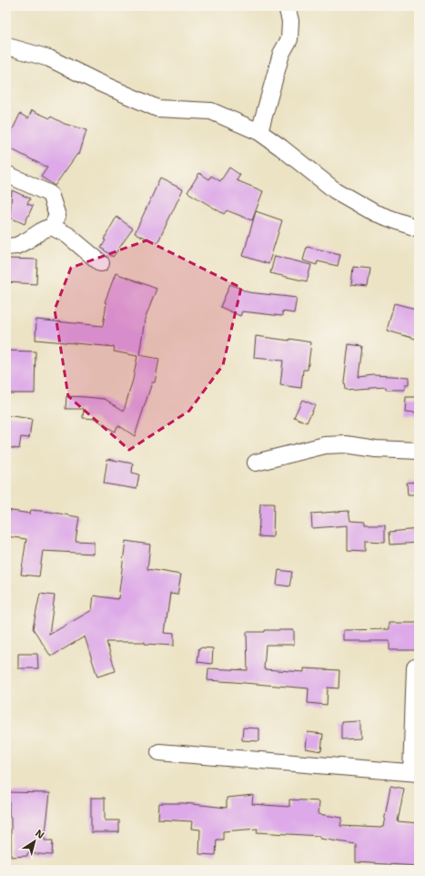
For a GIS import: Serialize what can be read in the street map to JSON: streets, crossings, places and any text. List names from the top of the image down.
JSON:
{
  "north": "top right"
}
